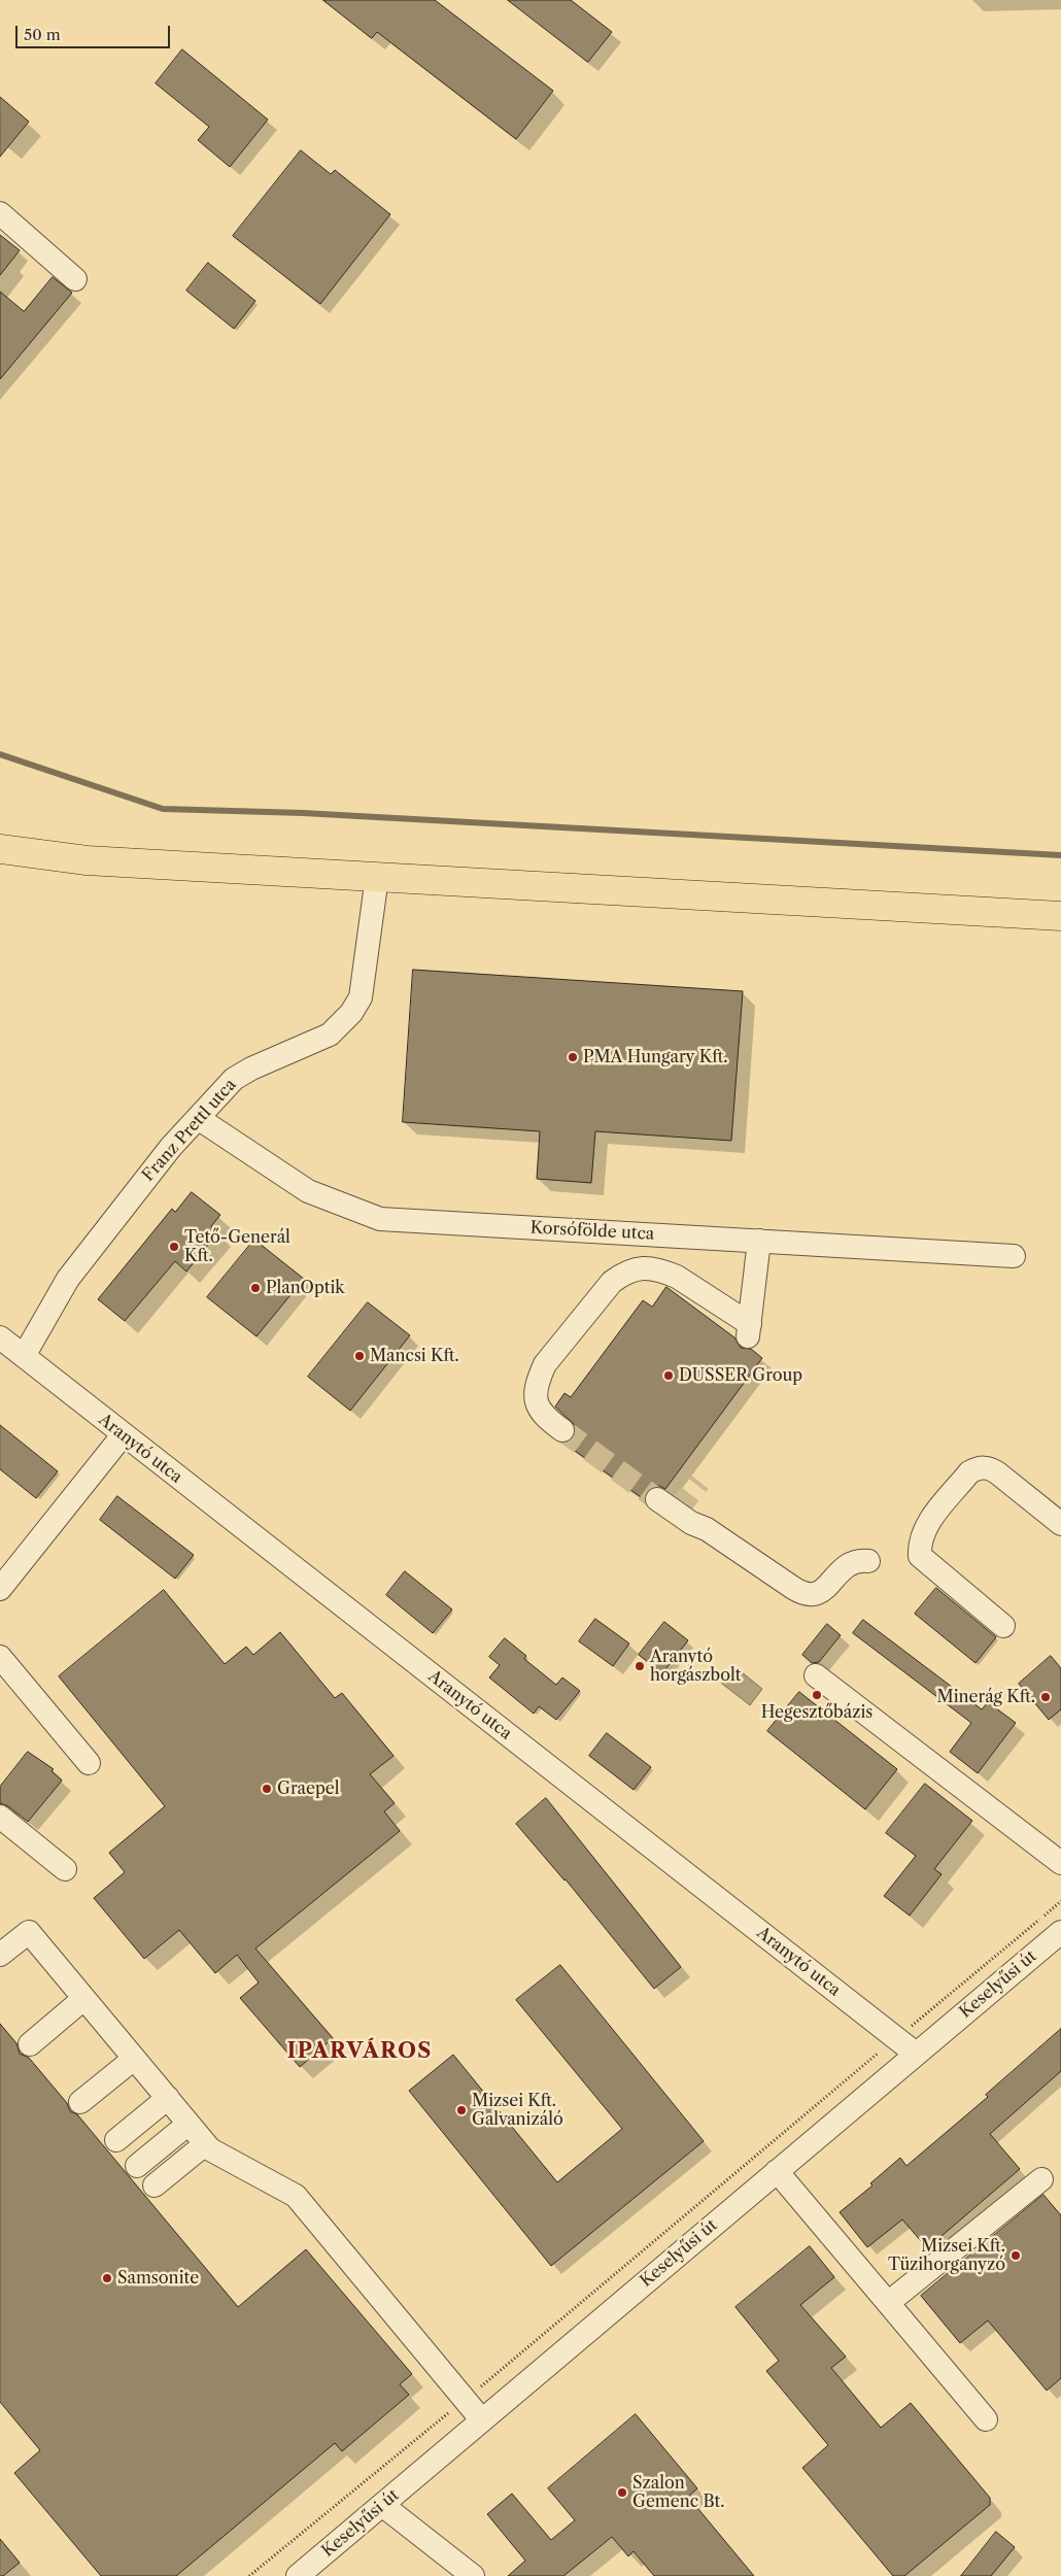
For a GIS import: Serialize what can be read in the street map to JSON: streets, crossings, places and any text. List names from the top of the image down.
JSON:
{
  "streets": {
    "street": [
      "Franz Prettl utca",
      "Korsófölde utca",
      "Aranytó utca",
      "Keselyűsi út"
    ]
  },
  "crossings": [
    ["Franz Prettl utca", "Korsófölde utca"],
    ["Franz Prettl utca", "Aranytó utca"],
    ["Aranytó utca", "Keselyűsi út"]
  ],
  "districts": ["IPARVÁROS"],
  "places": [
    "PMA Hungary Kft.",
    "Tető-Generál Kft.",
    "PlanOptik",
    "Mancsi Kft.",
    "DUSSER Group",
    "Aranytó horgászbolt",
    "Hegesztőbázis",
    "Minerág Kft.",
    "Graepel",
    "Mizsei Kft. Galvanizáló",
    "Mizsei Kft. Tüzihorganyzó",
    "Samsonite",
    "Szalon Gemenc Bt."
  ],
  "scale_bar": "50 m"
}
